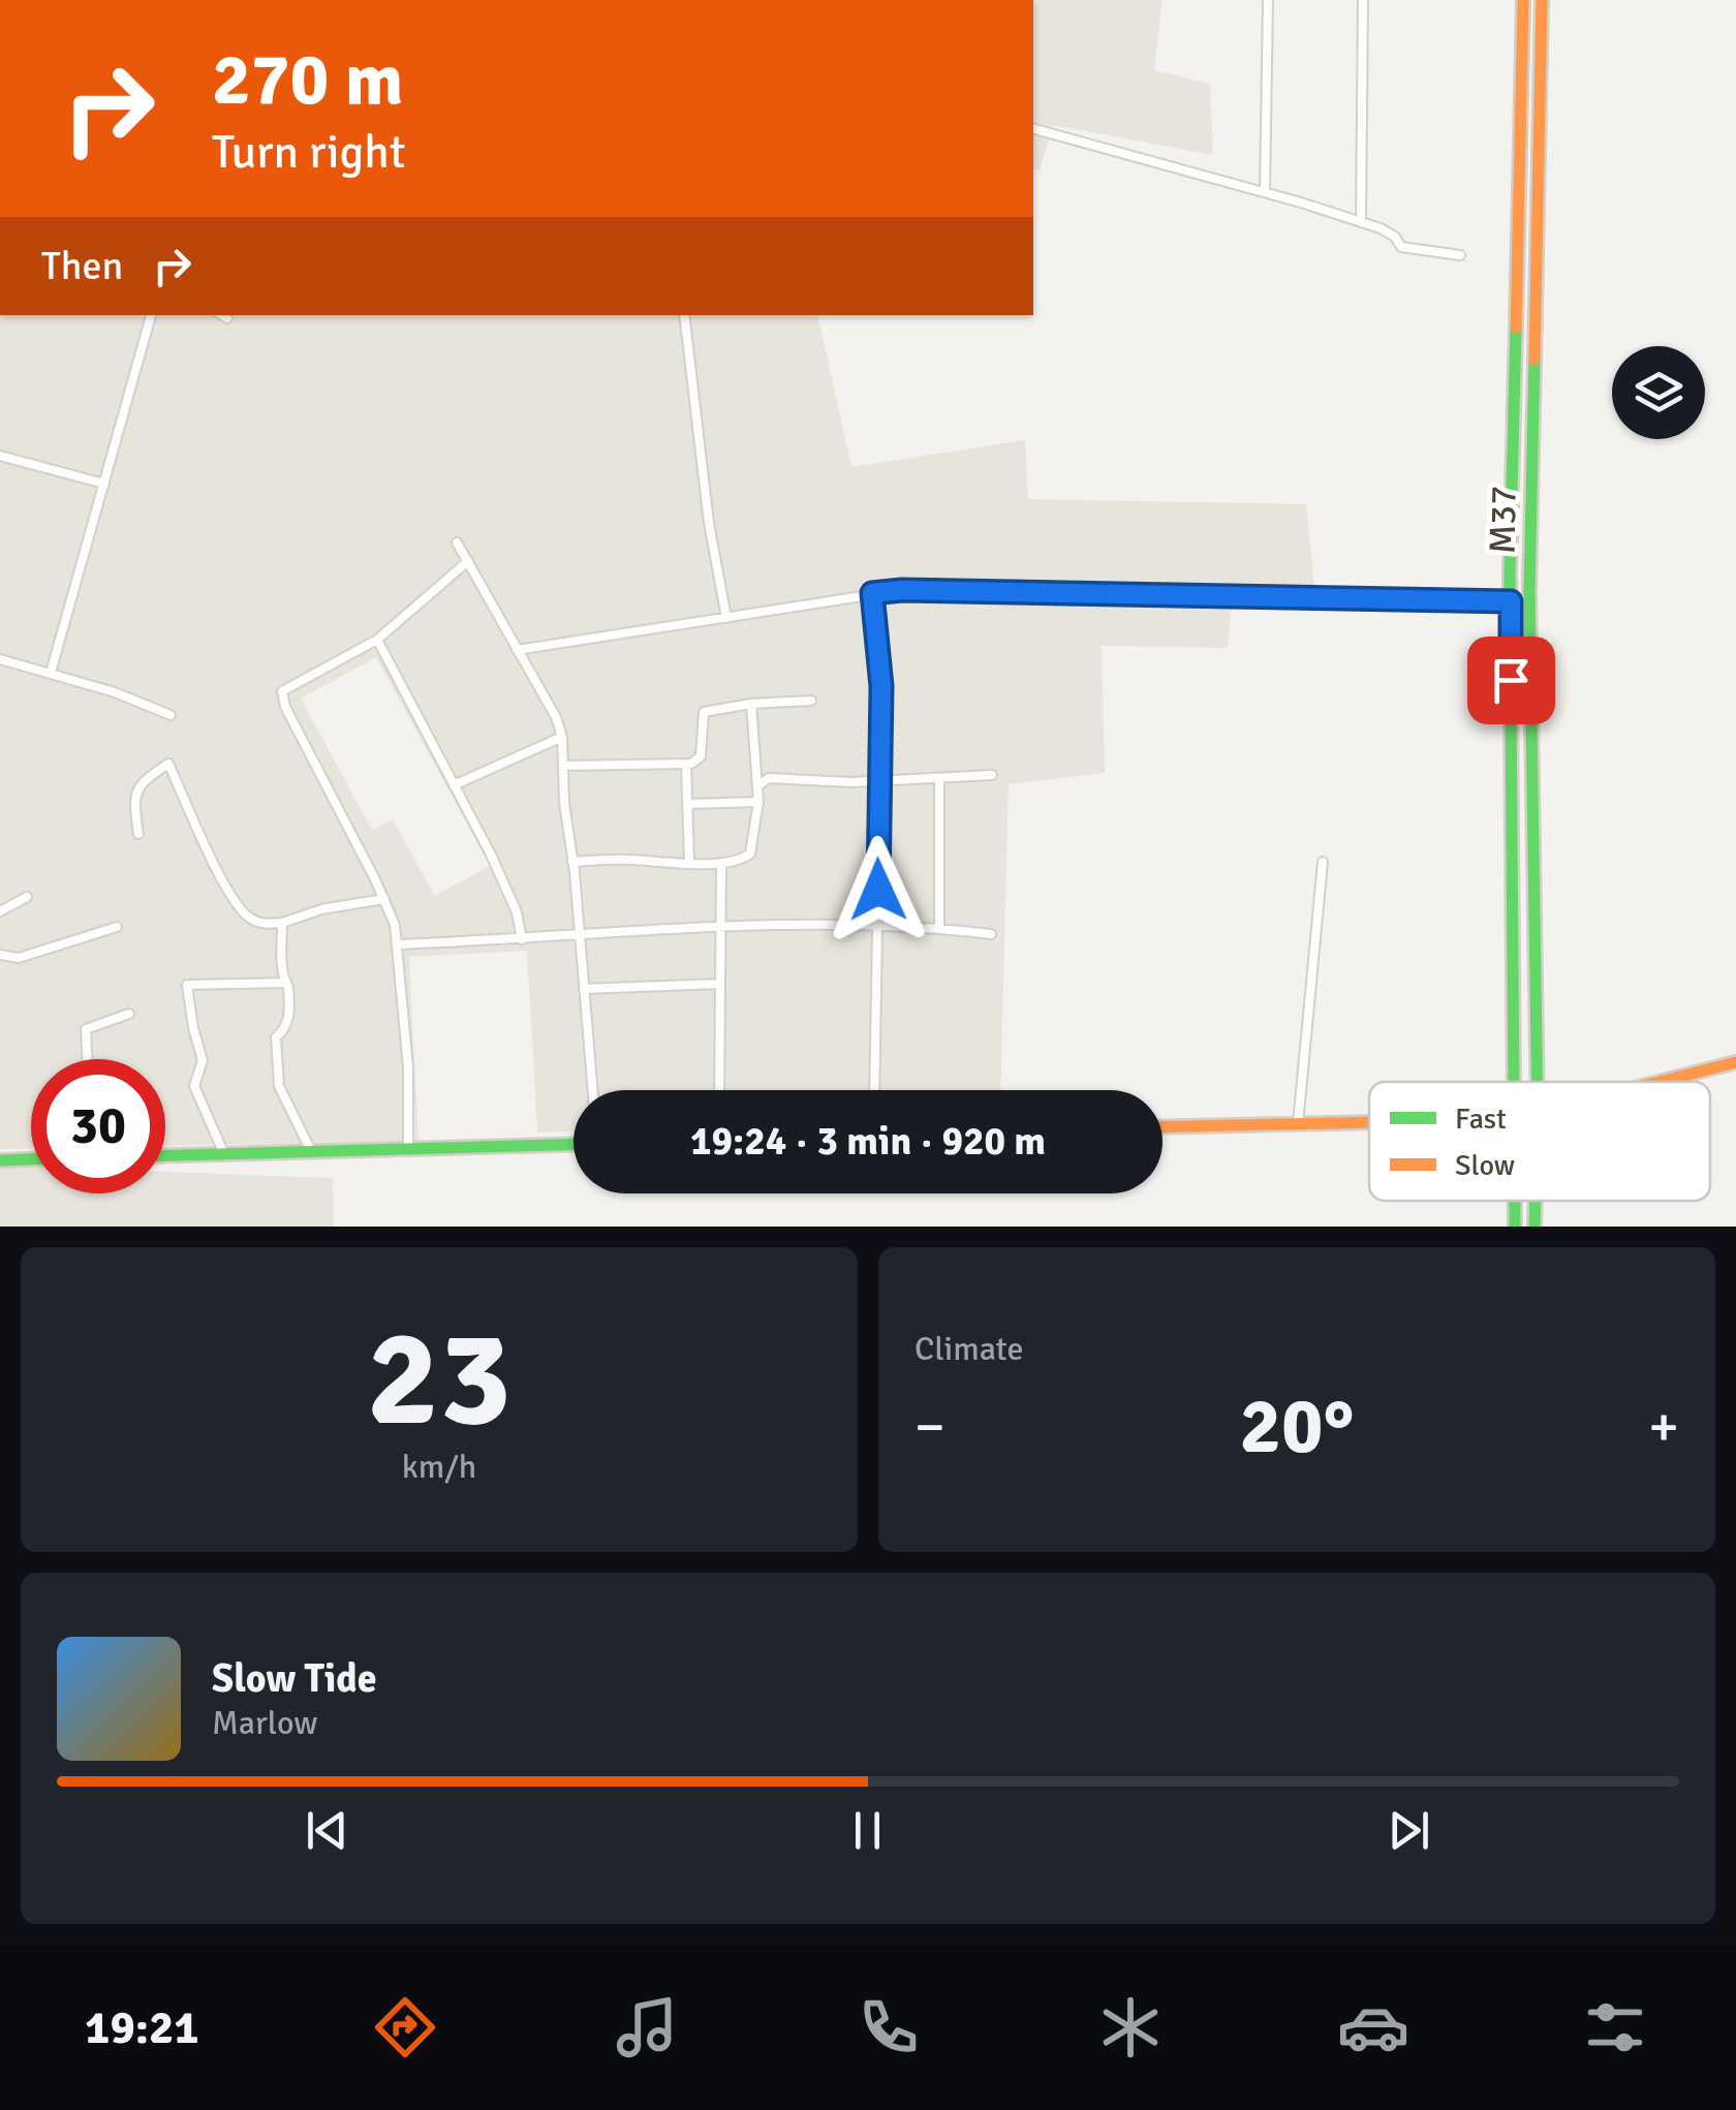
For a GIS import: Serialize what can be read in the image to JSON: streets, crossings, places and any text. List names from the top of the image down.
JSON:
{
  "streets": {
    "main road": ["M37"]
  },
  "legend": ["Fast", "Slow"],
  "page": {
    "turn": ["270 m", "Turn right"],
    "then": "Then",
    "limit": "30",
    "trip": "19:24 · 3 min · 920 m",
    "tile": [
      ["23", "km/h"],
      "Climate"
    ],
    "heat": ["−", "20°", "+"],
    "song": ["Slow Tide", "Marlow"],
    "tabs": "19:21"
  }
}
